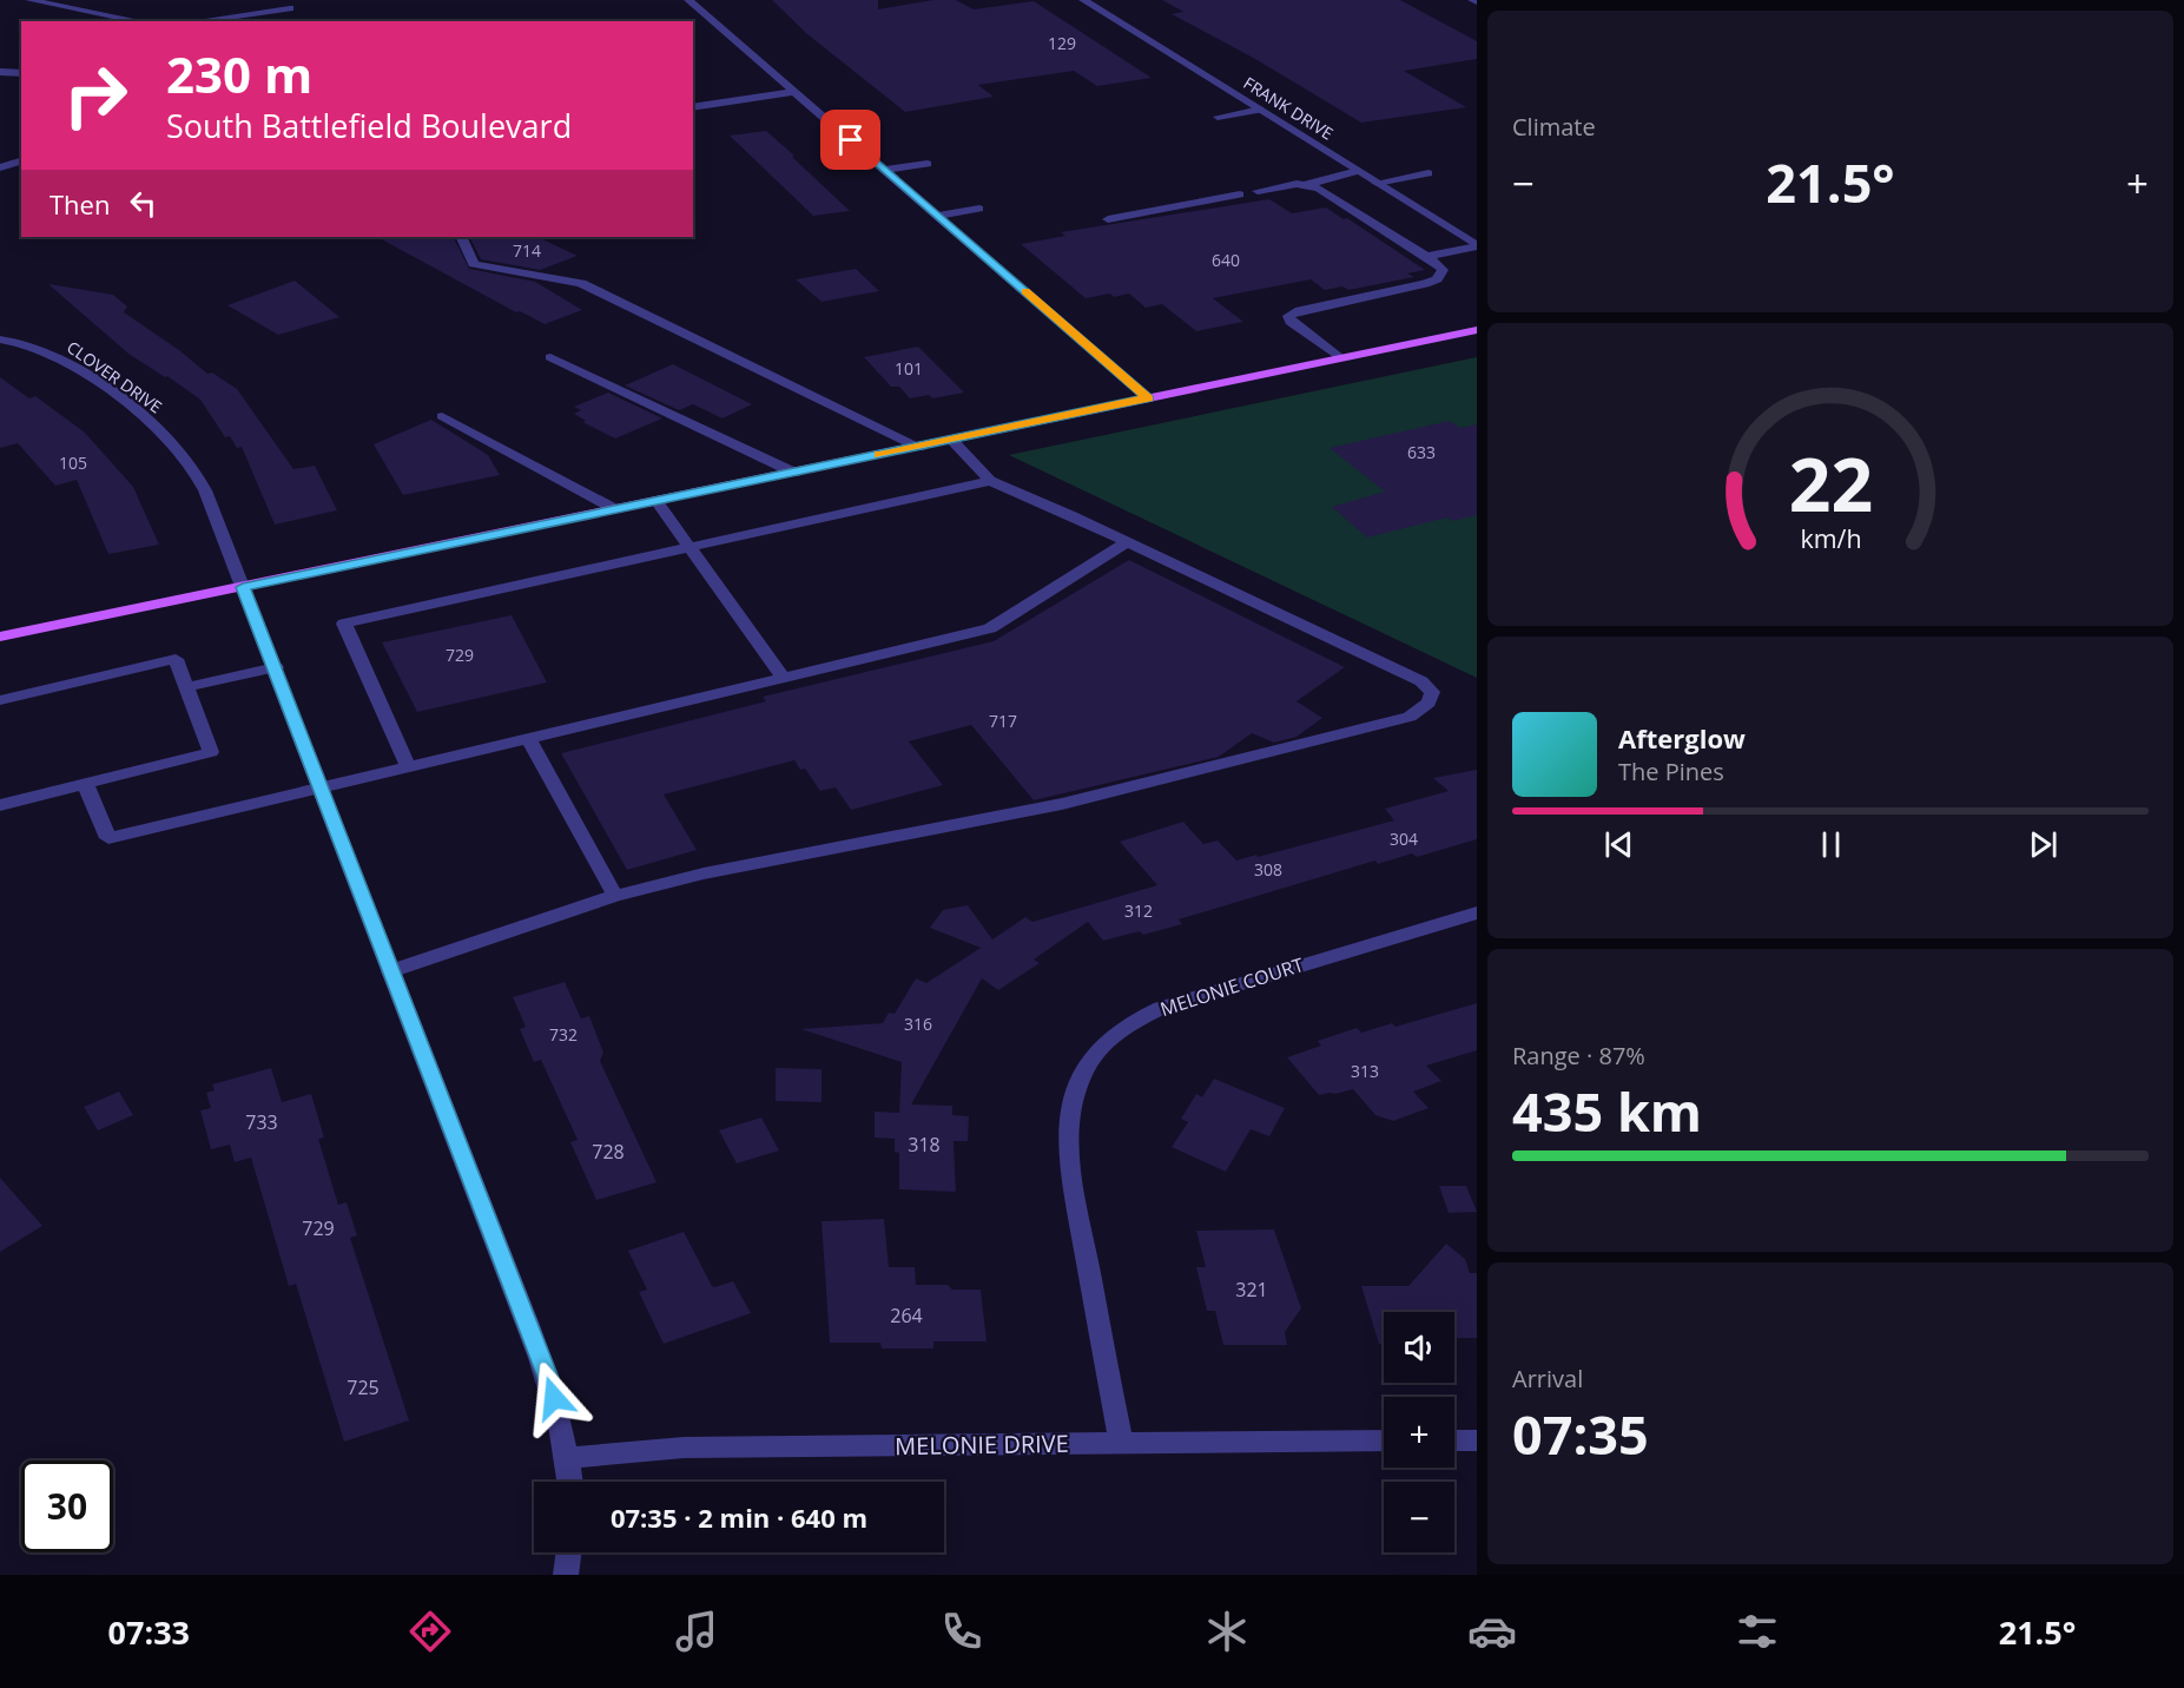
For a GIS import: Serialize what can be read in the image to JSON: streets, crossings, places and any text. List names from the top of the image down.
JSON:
{
  "streets": {
    "street": [
      "FRANK DRIVE",
      "CLOVER DRIVE",
      "MELONIE COURT",
      "MELONIE DRIVE"
    ]
  },
  "crossings": [
    ["CLOVER DRIVE", "MELONIE DRIVE"],
    ["MELONIE COURT", "MELONIE DRIVE"]
  ],
  "house_numbers": [
    "129",
    "714",
    "640",
    "101",
    "633",
    "105",
    "729",
    "717",
    "304",
    "308",
    "312",
    "316",
    "732",
    "313",
    "733",
    "318",
    "728",
    "729",
    "321",
    "264",
    "725"
  ],
  "page": {
    "tile": [
      "Climate",
      ["Range · 87%", "435 km"],
      ["Arrival", "07:35"]
    ],
    "turn": ["230 m", "South Battlefield Boulevard"],
    "heat": ["−", "21.5°", "+"],
    "then": "Then",
    "song": ["Afterglow", "The Pines"],
    "map_buttons": ["+", "−"],
    "limit": "30",
    "trip": "07:35 · 2 min · 640 m",
    "tabs": ["07:33", "21.5°"],
    "gauge": ["22", "km/h"]
  }
}
